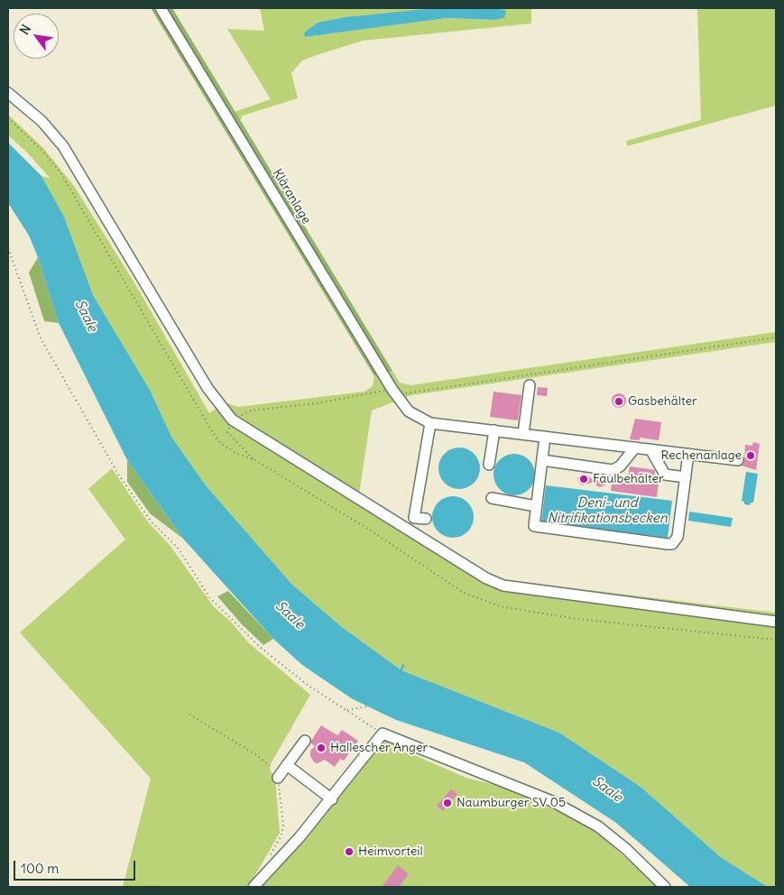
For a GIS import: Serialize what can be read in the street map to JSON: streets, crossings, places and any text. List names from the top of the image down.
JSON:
{
  "streets": {
    "lane": ["Kläranlage"]
  },
  "water": ["Saale", "Deni- und Nitrifikationsbecken"],
  "places": [
    "Gasbehälter",
    "Rechenanlage",
    "Faulbehälter",
    "Hallescher Anger",
    "Naumburger SV 05",
    "Heimvorteil"
  ],
  "scale_bar": "100 m",
  "north": "top left"
}
